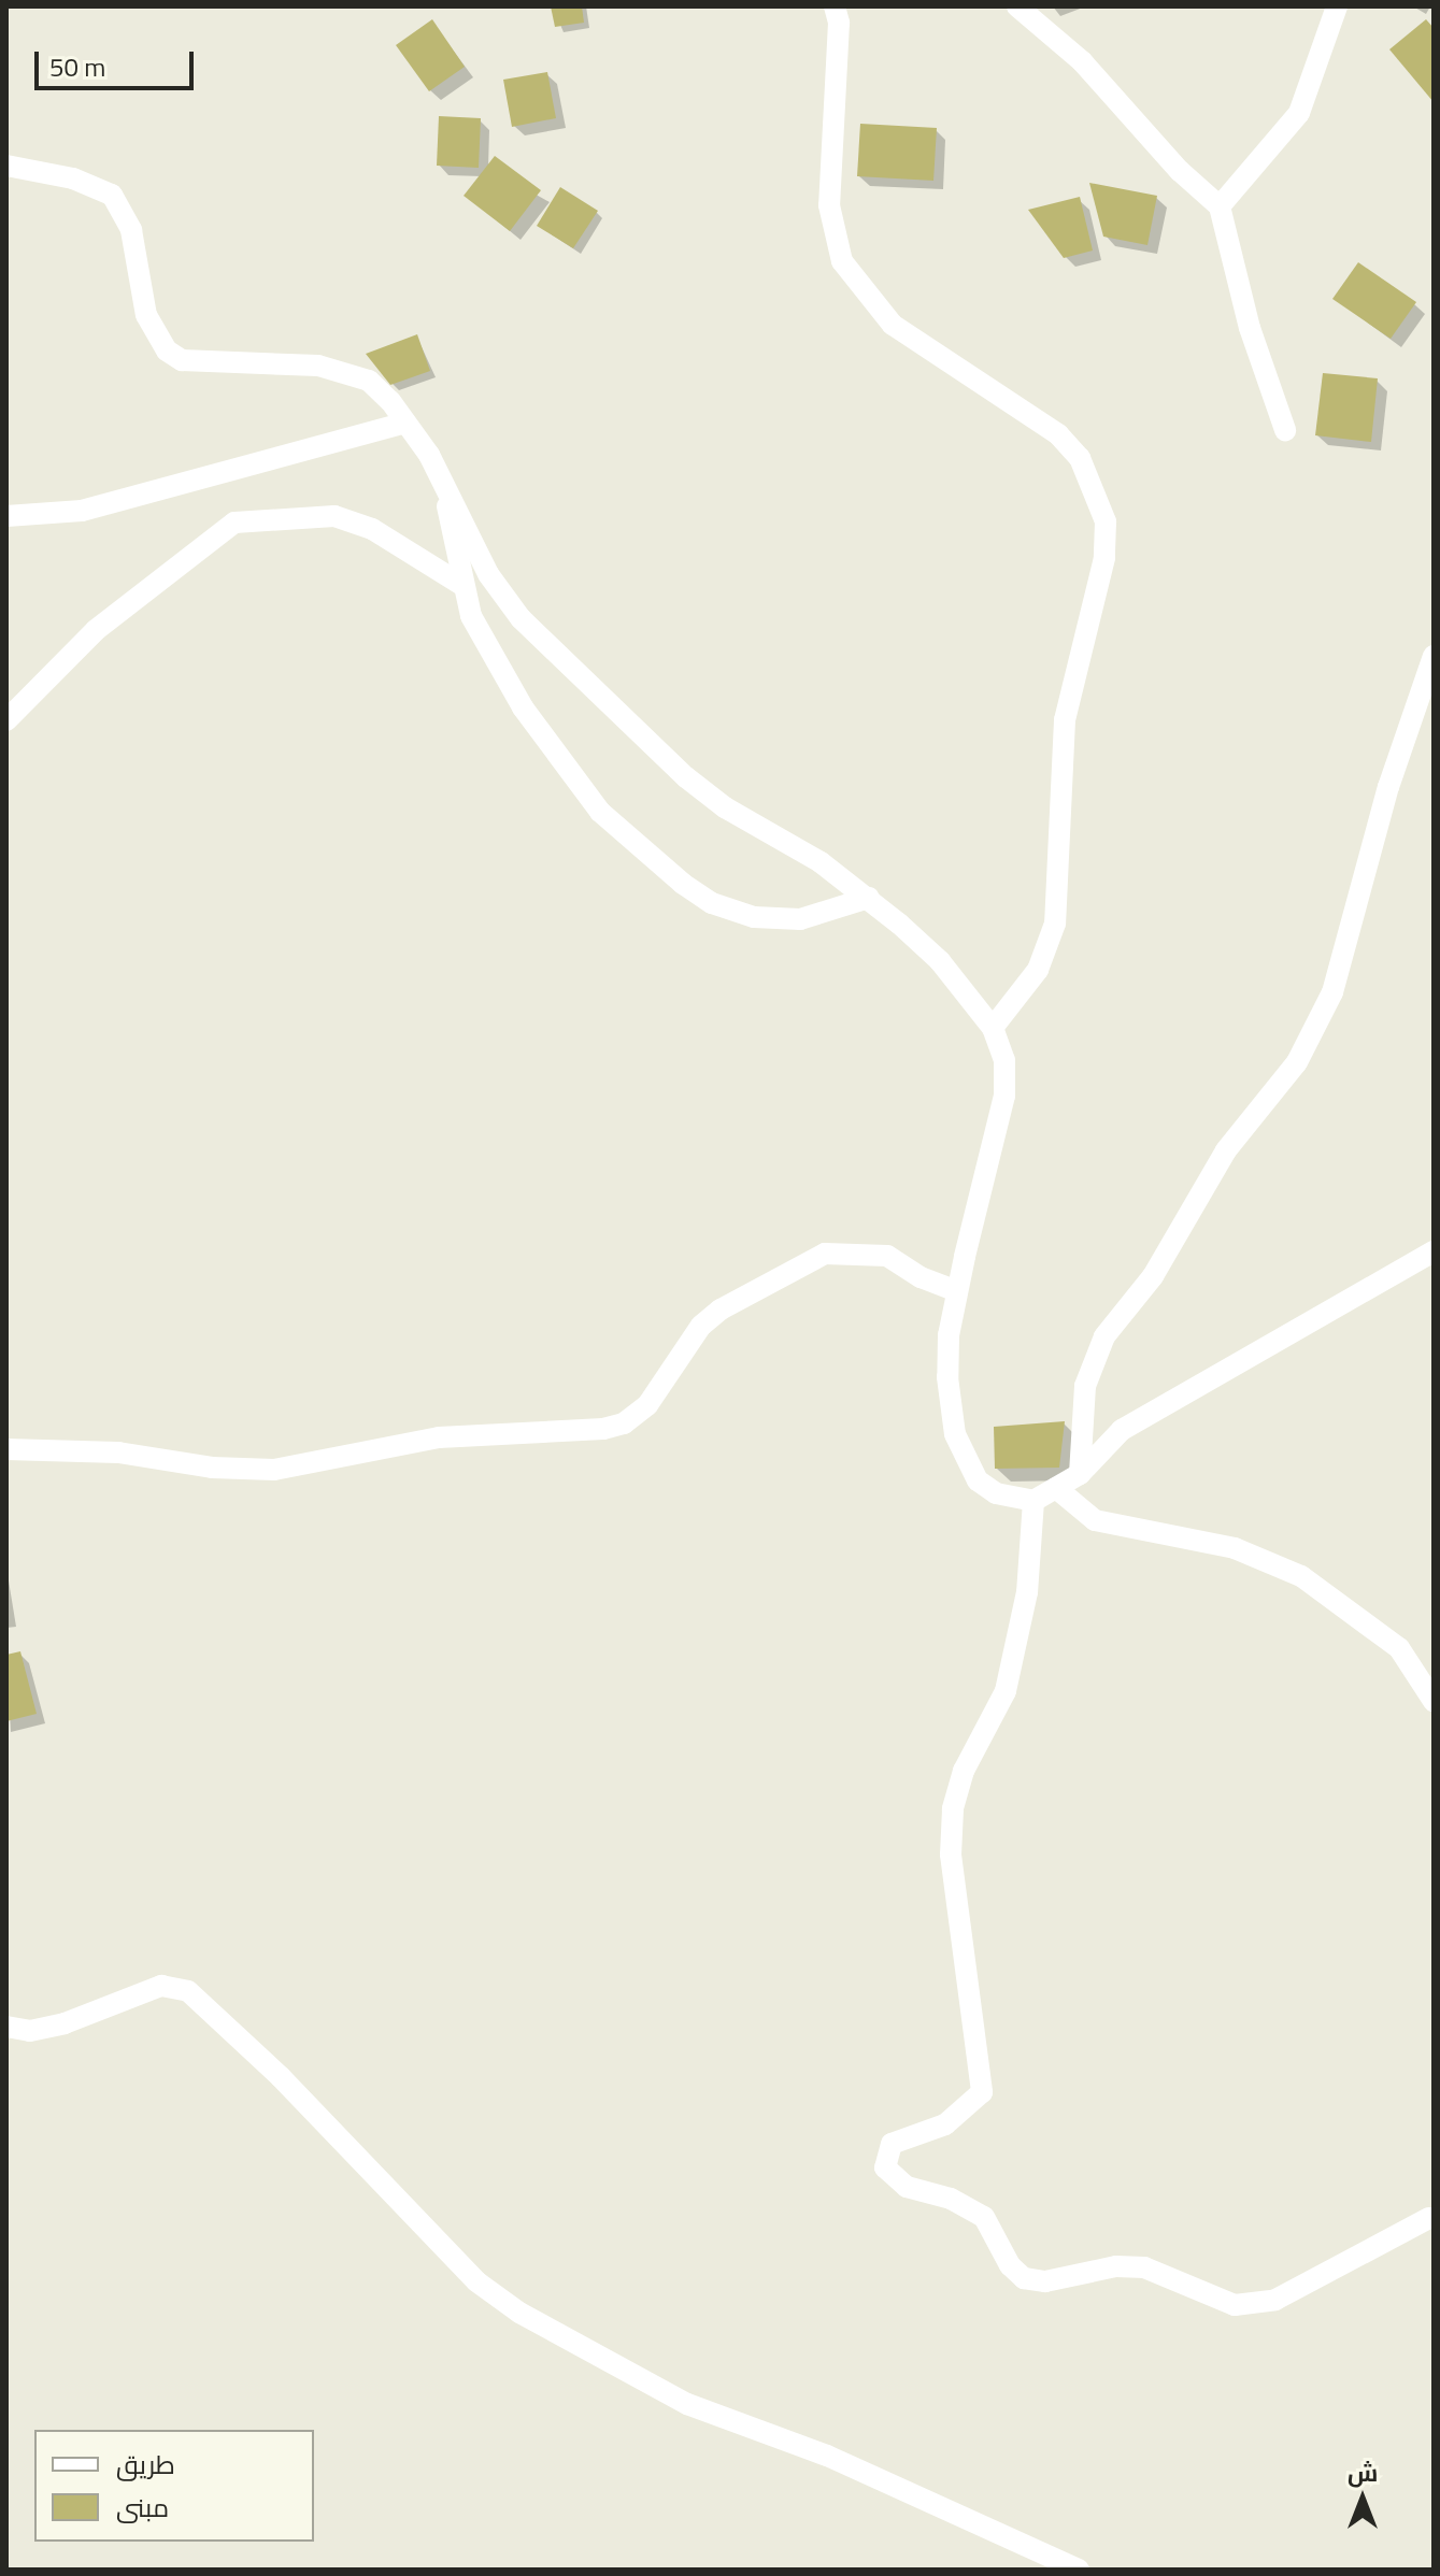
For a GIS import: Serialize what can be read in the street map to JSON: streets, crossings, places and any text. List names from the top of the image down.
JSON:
{
  "legend": ["طريق", "مبنى"],
  "scale_bar": "50 m",
  "north": "top"
}
